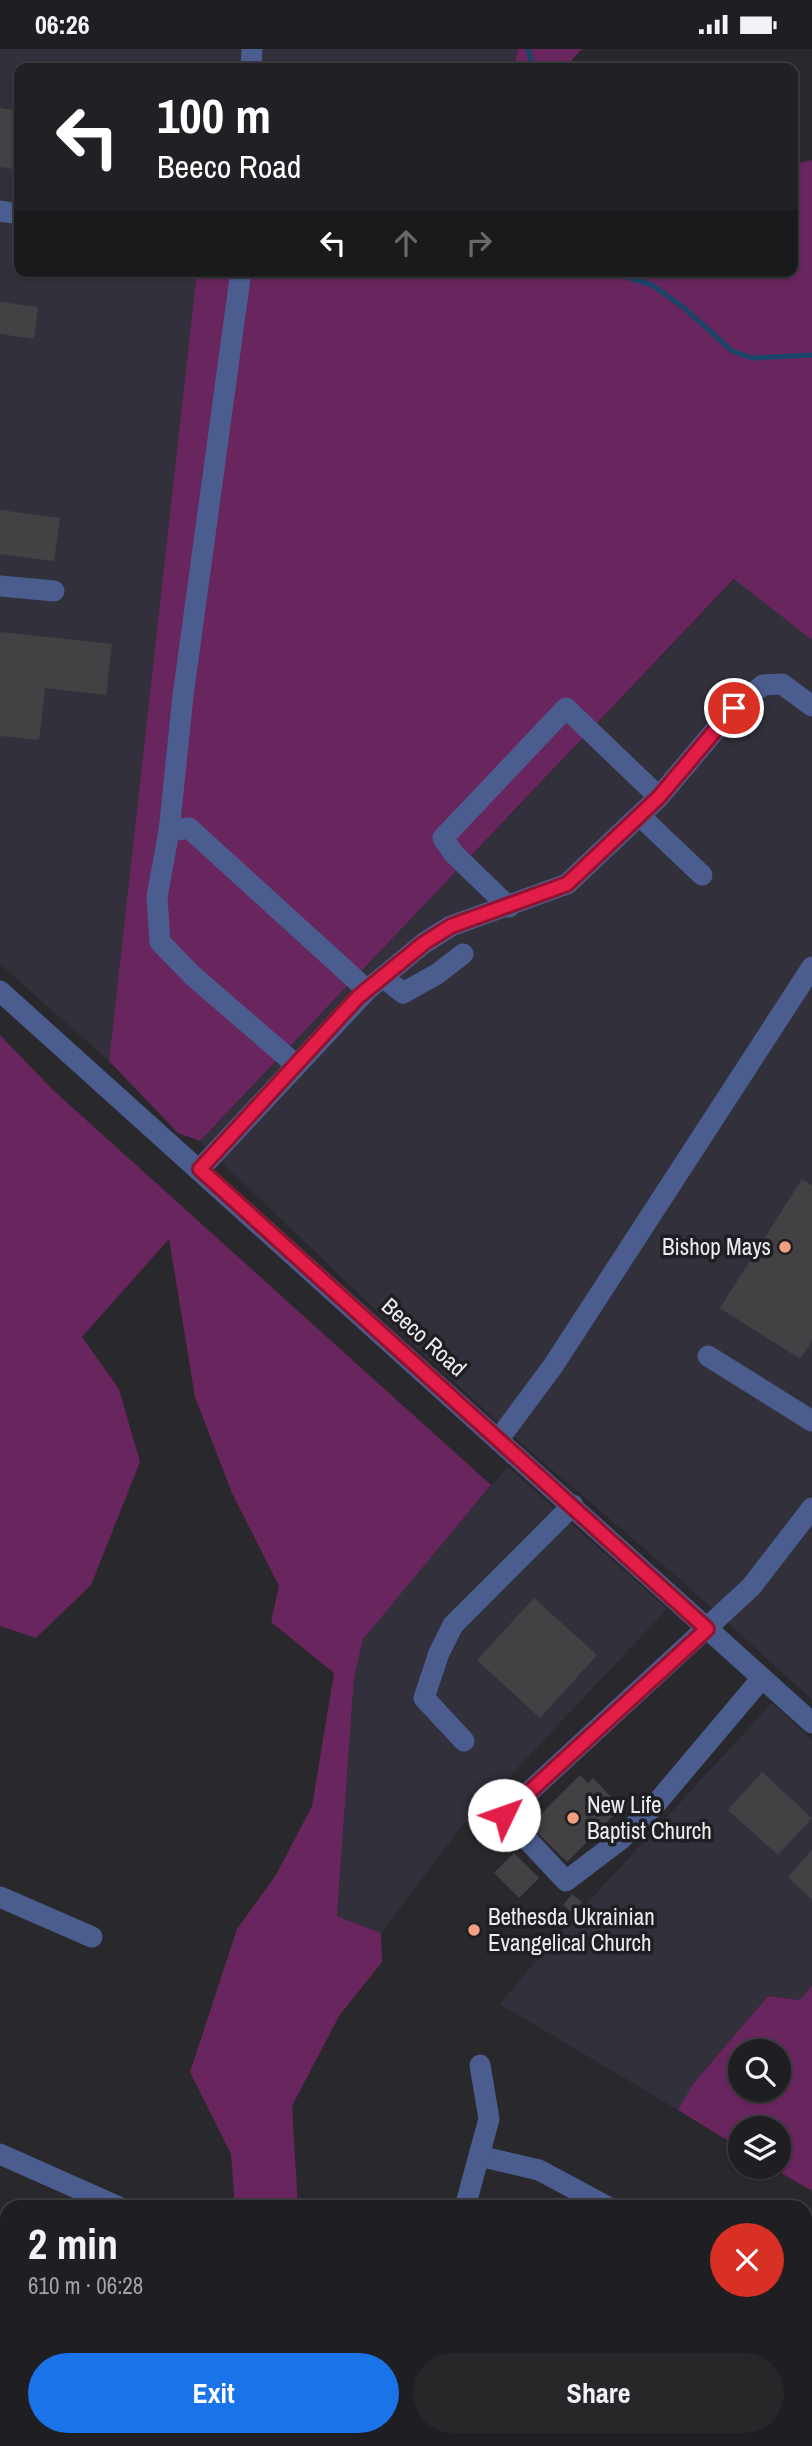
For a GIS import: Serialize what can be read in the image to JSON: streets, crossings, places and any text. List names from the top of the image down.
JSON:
{
  "streets": {
    "street": ["Beeco Road"]
  },
  "places": ["Bishop Mays", "New Life Baptist Church", "Bethesda Ukrainian Evangelical Church"],
  "page": {
    "status": "06:26",
    "turn": ["100 m", "Beeco Road"],
    "heading": ["2 min", "610 m · 06:28"],
    "buttons": ["Exit", "Share"]
  }
}
